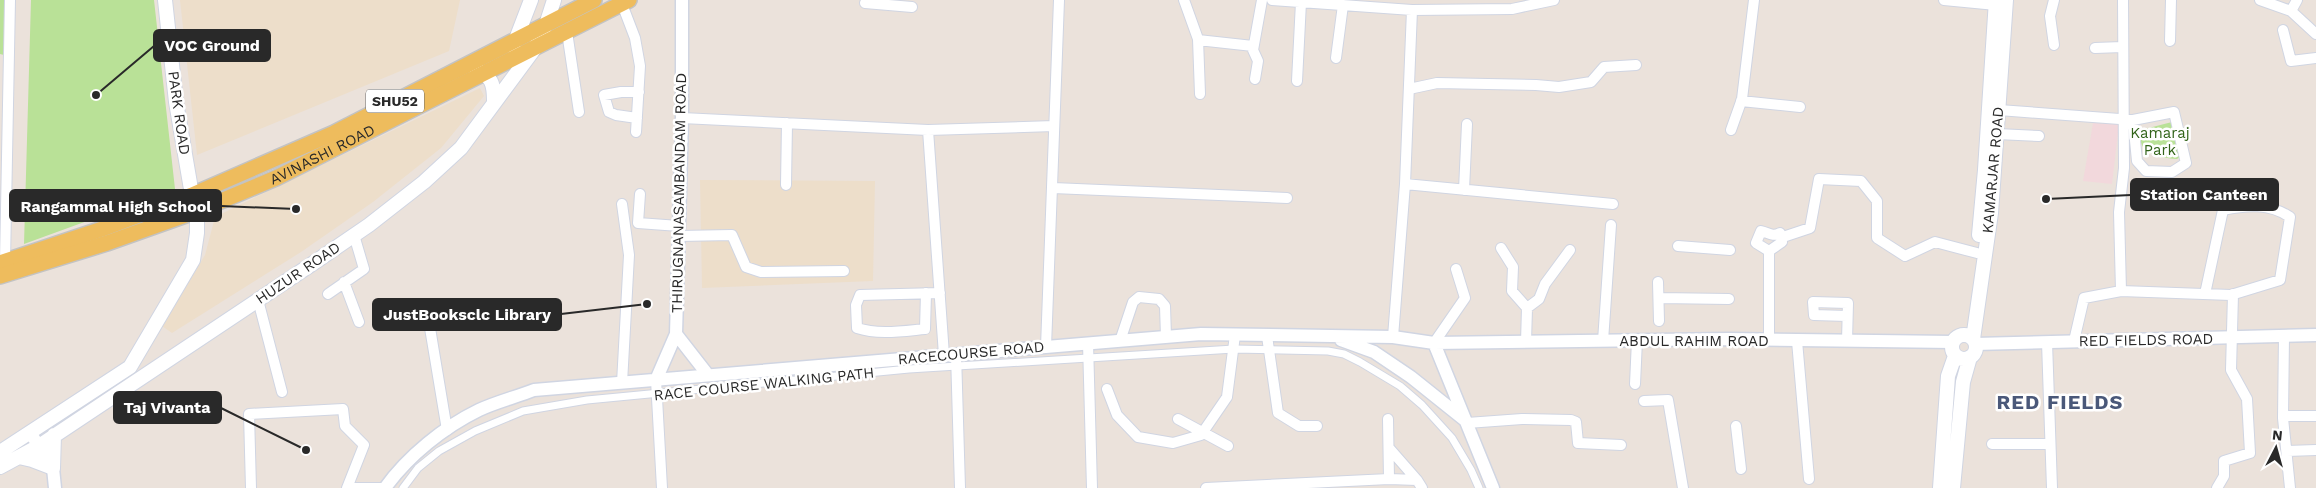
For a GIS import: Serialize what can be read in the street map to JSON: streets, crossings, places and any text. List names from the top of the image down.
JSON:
{
  "streets": {
    "main road": [
      "SHU52",
      "PARK ROAD",
      "AVINASHI ROAD",
      "KAMARJAR ROAD",
      "HUZUR ROAD"
    ],
    "street": [
      "THIRUGNANASAMBANDAM ROAD",
      "RED FIELDS ROAD",
      "ABDUL RAHIM ROAD",
      "RACECOURSE ROAD",
      "RACE COURSE WALKING PATH"
    ]
  },
  "crossings": [
    ["PARK ROAD", "AVINASHI ROAD"],
    ["PARK ROAD", "HUZUR ROAD"],
    ["AVINASHI ROAD", "HUZUR ROAD"],
    ["KAMARJAR ROAD", "RED FIELDS ROAD"],
    ["KAMARJAR ROAD", "ABDUL RAHIM ROAD"],
    ["THIRUGNANASAMBANDAM ROAD", "RACECOURSE ROAD"],
    ["RED FIELDS ROAD", "ABDUL RAHIM ROAD"],
    ["ABDUL RAHIM ROAD", "RACECOURSE ROAD"],
    ["RACECOURSE ROAD", "RACE COURSE WALKING PATH"]
  ],
  "districts": ["RED FIELDS"],
  "parks": ["Kamaraj Park"],
  "places": [
    "VOC Ground",
    "Station Canteen",
    "Rangammal High School",
    "JustBooksclc Library",
    "Taj Vivanta"
  ],
  "north": "top"
}
